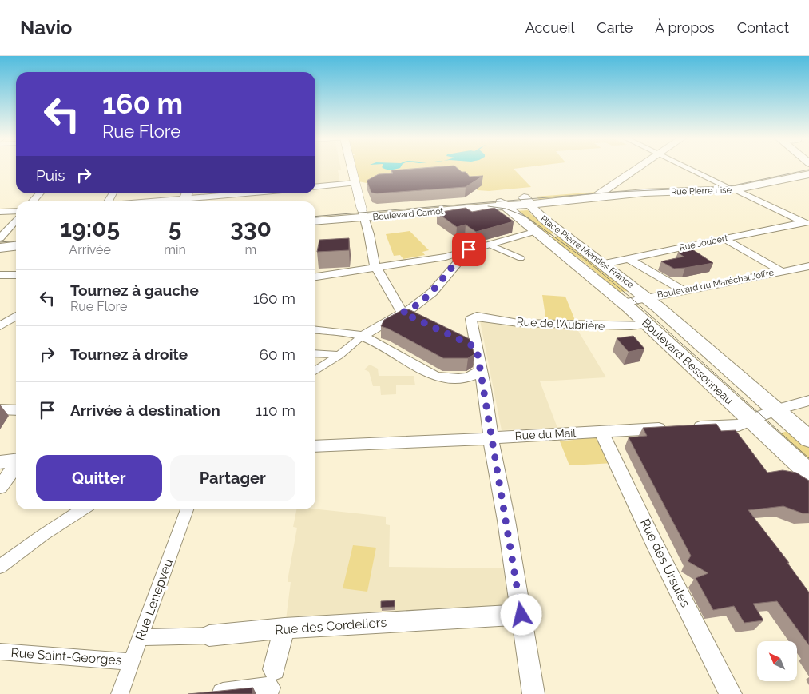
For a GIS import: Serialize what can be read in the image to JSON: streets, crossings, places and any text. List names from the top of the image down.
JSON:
{
  "streets": {
    "main road": [
      "Rue Pierre Lise",
      "Boulevard Carnot",
      "Place Pierre Mendès France",
      "Boulevard Bessonneau"
    ],
    "street": [
      "Rue Joubert",
      "Boulevard du Maréchal Joffre",
      "Rue de l'Aubrière",
      "Rue du Mail",
      "Rue des Ursules",
      "Rue Lenepveu",
      "Rue des Cordeliers",
      "Rue Saint-Georges"
    ]
  },
  "crossings": [
    ["Rue Pierre Lise", "Boulevard Carnot"],
    ["Rue Pierre Lise", "Place Pierre Mendès France"],
    ["Boulevard Carnot", "Place Pierre Mendès France"],
    ["Rue Joubert", "Place Pierre Mendès France"],
    ["Place Pierre Mendès France", "Boulevard du Maréchal Joffre"],
    ["Place Pierre Mendès France", "Boulevard Bessonneau"],
    ["Boulevard du Maréchal Joffre", "Boulevard Bessonneau"],
    ["Rue de l'Aubrière", "Boulevard Bessonneau"],
    ["Rue du Mail", "Rue des Ursules"],
    ["Rue Lenepveu", "Rue des Cordeliers"],
    ["Rue Lenepveu", "Rue Saint-Georges"]
  ],
  "north": "top left",
  "page": {
    "header": "Navio",
    "nav": [
      "Accueil",
      "Carte",
      "À propos",
      "Contact"
    ],
    "turn": ["160 m", "Rue Flore"],
    "then": "Puis",
    "eta": [
      "19:05",
      "Arrivée",
      "5",
      "min",
      "330",
      "m"
    ],
    "list": [
      {
        "name": "Tournez à gauche",
        "note": "Rue Flore",
        "value": "160 m"
      },
      {
        "name": "Tournez à droite",
        "value": "60 m"
      },
      {
        "name": "Arrivée à destination",
        "value": "110 m"
      }
    ],
    "buttons": ["Quitter", "Partager"]
  }
}
